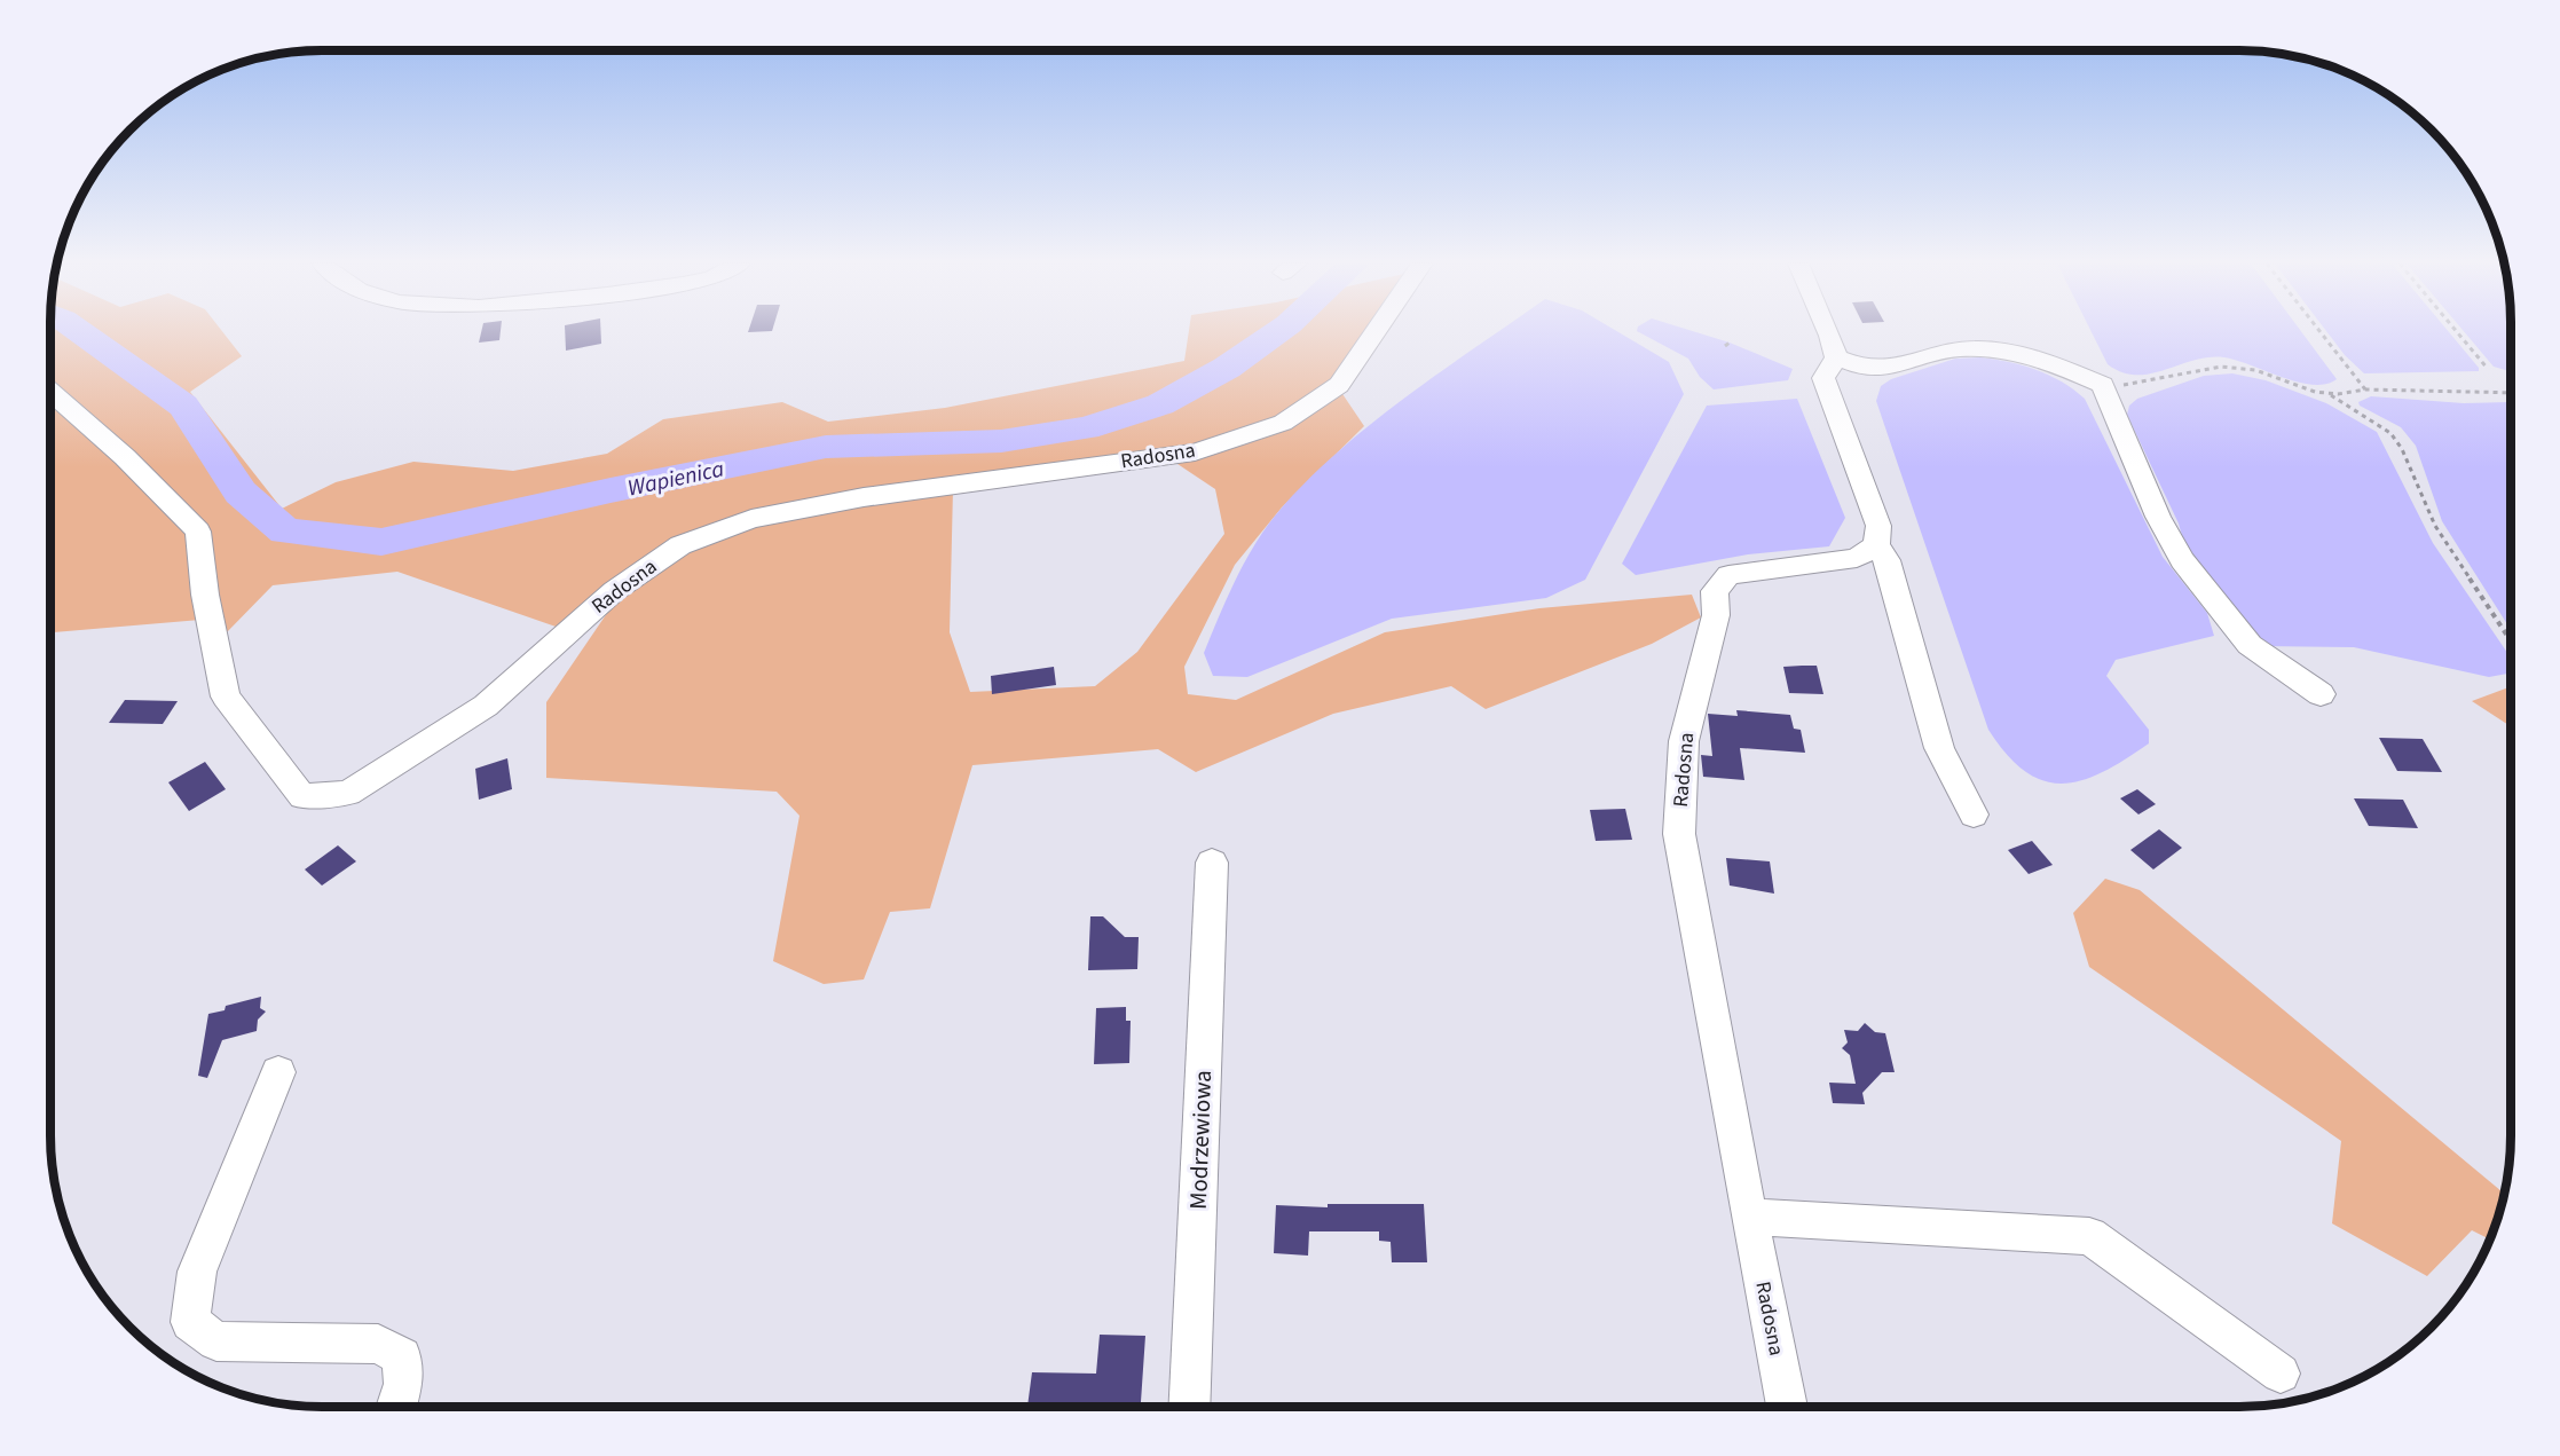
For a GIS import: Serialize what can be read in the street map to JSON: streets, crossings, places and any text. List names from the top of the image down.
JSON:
{
  "streets": {
    "street": ["Radosna", "Modrzewiowa"]
  },
  "water": ["Wapienica"]
}
